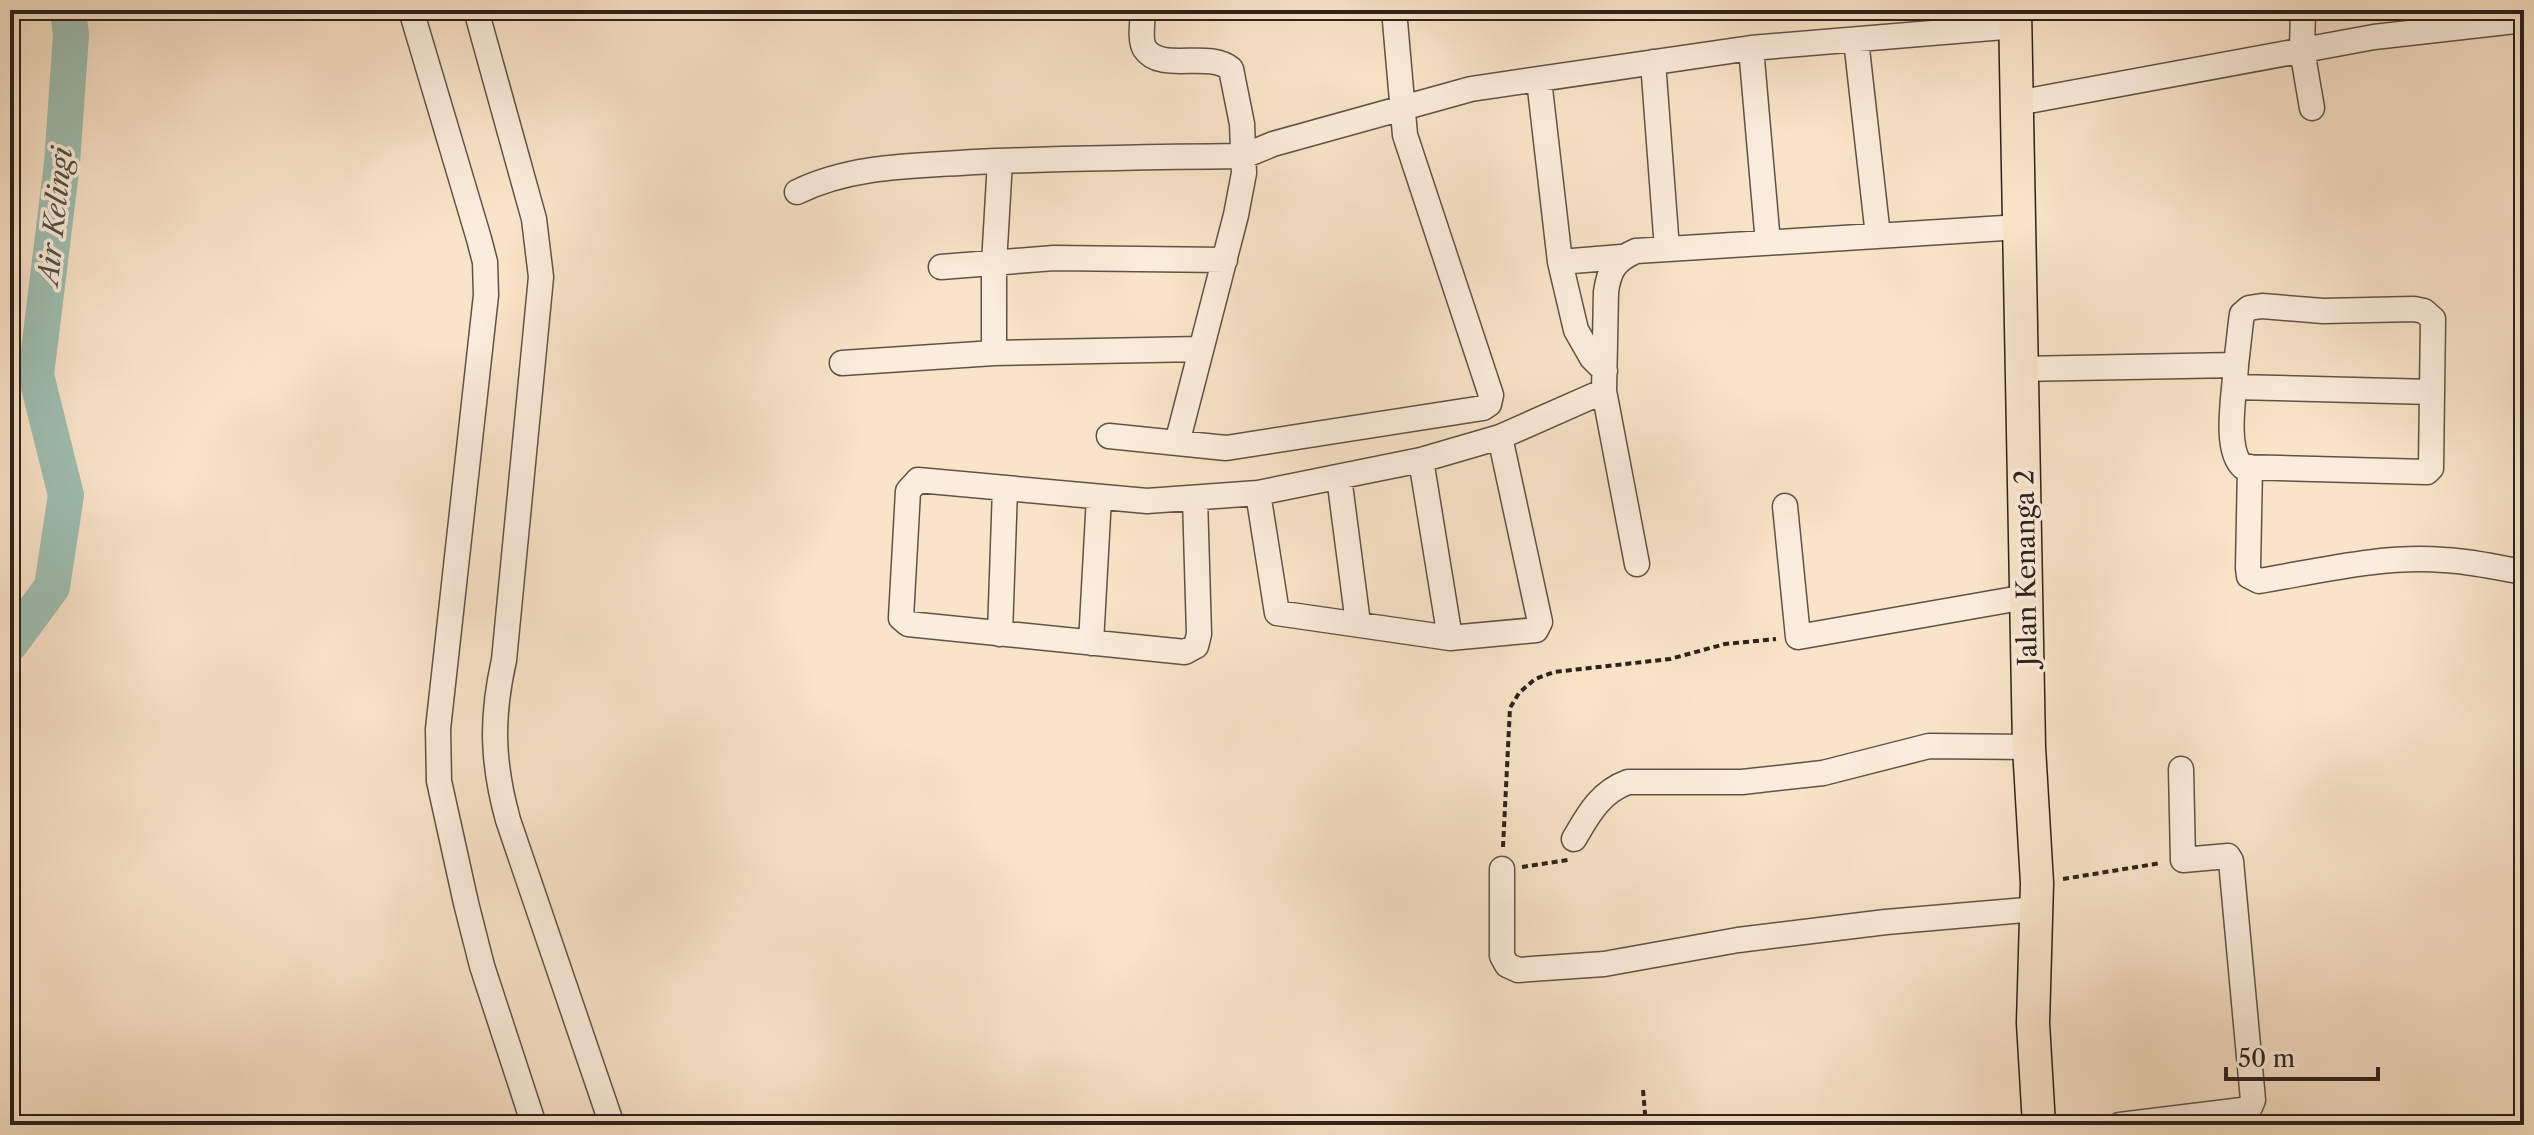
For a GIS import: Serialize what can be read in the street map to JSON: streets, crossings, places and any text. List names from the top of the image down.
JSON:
{
  "streets": {
    "main road": ["Jalan Kenanga 2"]
  },
  "water": ["Air Kelingi"],
  "scale_bar": "50 m"
}
